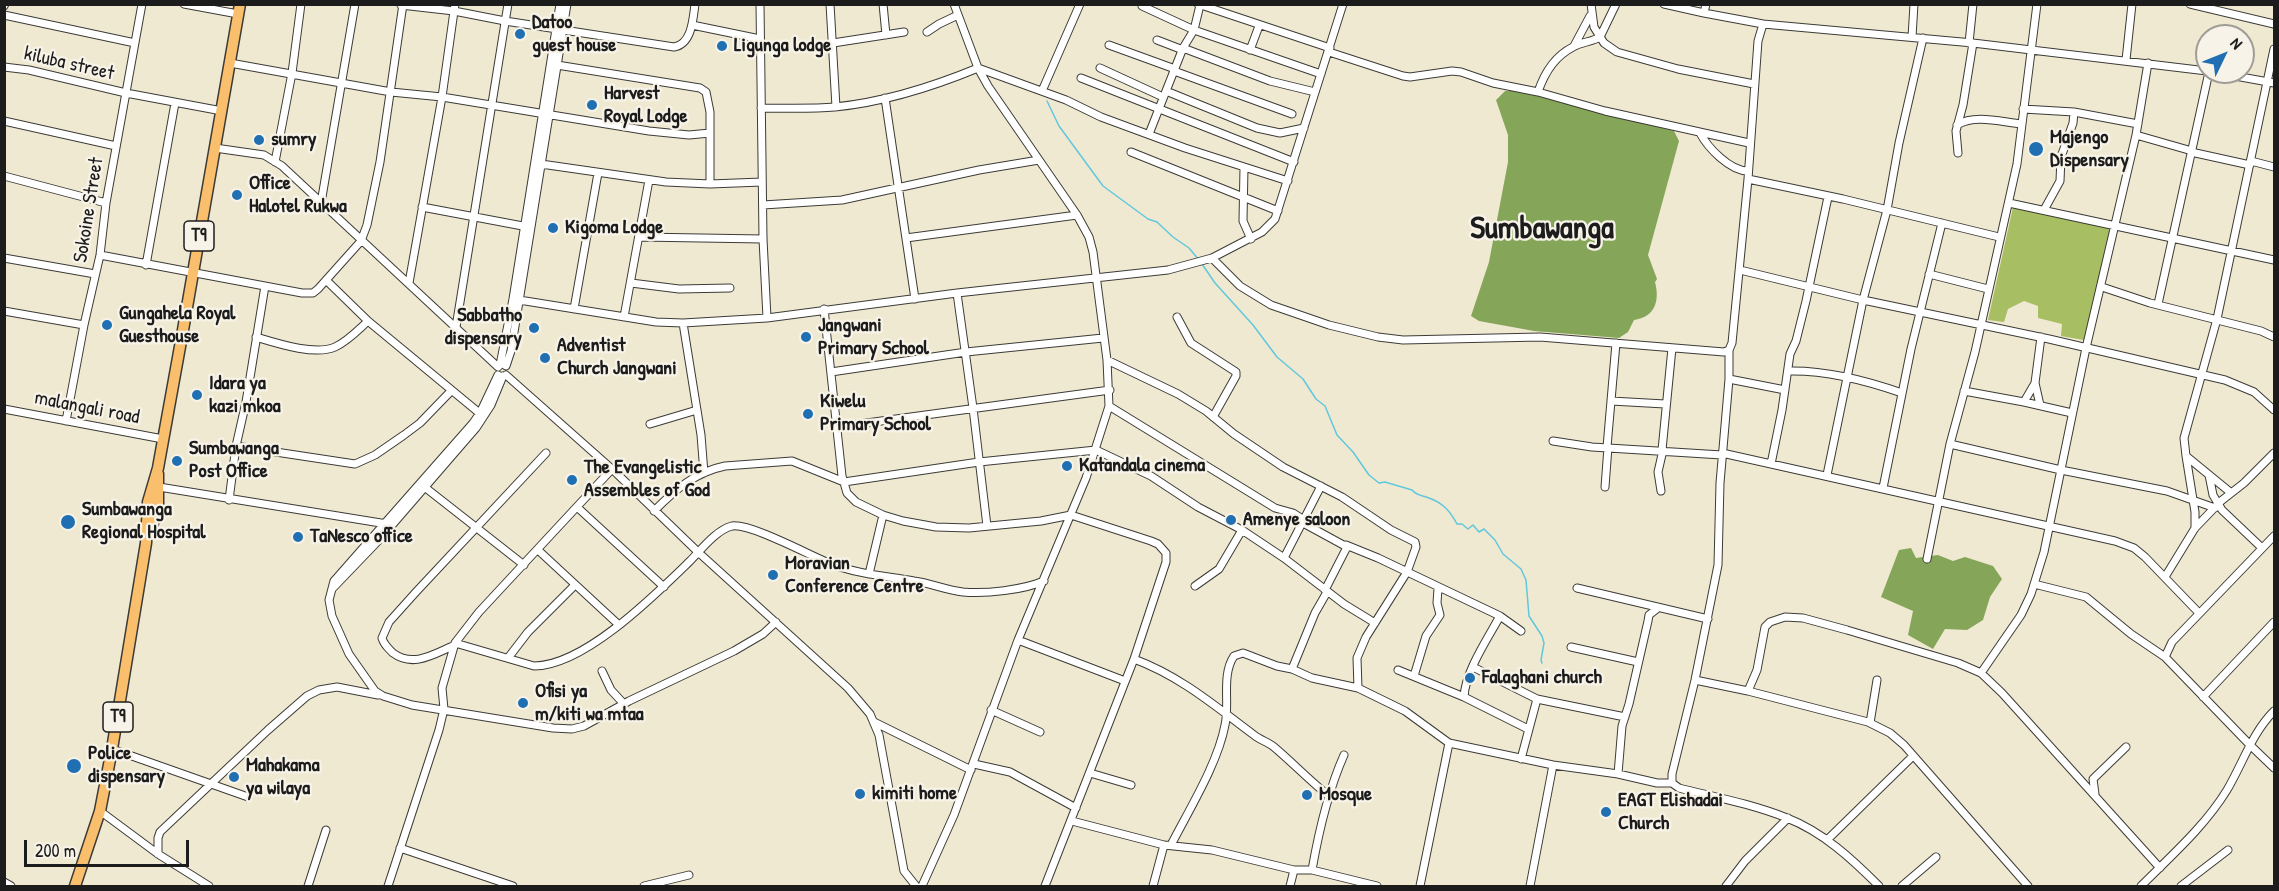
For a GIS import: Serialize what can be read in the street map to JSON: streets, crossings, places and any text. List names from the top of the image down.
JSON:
{
  "streets": {
    "highway": ["T9"],
    "street": ["kiluba street", "Sokoine Street", "malangali road"]
  },
  "crossings": [
    ["kiluba street", "Sokoine Street"],
    ["kiluba street", "T9"],
    ["Sokoine Street", "malangali road"],
    ["T9", "malangali road"]
  ],
  "districts": ["Sumbawanga"],
  "places": [
    "Datoo guest house",
    "Ligunga lodge",
    "Harvest Royal Lodge",
    "sumry",
    "Majengo Dispensary",
    "Office Halotel Rukwa",
    "Kigoma Lodge",
    "Gungahela Royal Guesthouse",
    "Sabbatho dispensary",
    "Jangwani Primary School",
    "Adventist Church Jangwani",
    "Idara ya kazi mkoa",
    "Kiwelu Primary School",
    "Sumbawanga Post Office",
    "Katandala cinema",
    "The Evangelistic Assembles of God",
    "Amenye saloon",
    "Sumbawanga Regional Hospital",
    "TaNesco office",
    "Moravian Conference Centre",
    "Falaghani church",
    "Ofisi ya m/kiti wa mtaa",
    "Police dispensary",
    "Mahakama ya wilaya",
    "kimiti home",
    "Mosque",
    "EAGT Elishadai Church"
  ],
  "scale_bar": "200 m",
  "north": "top right"
}
